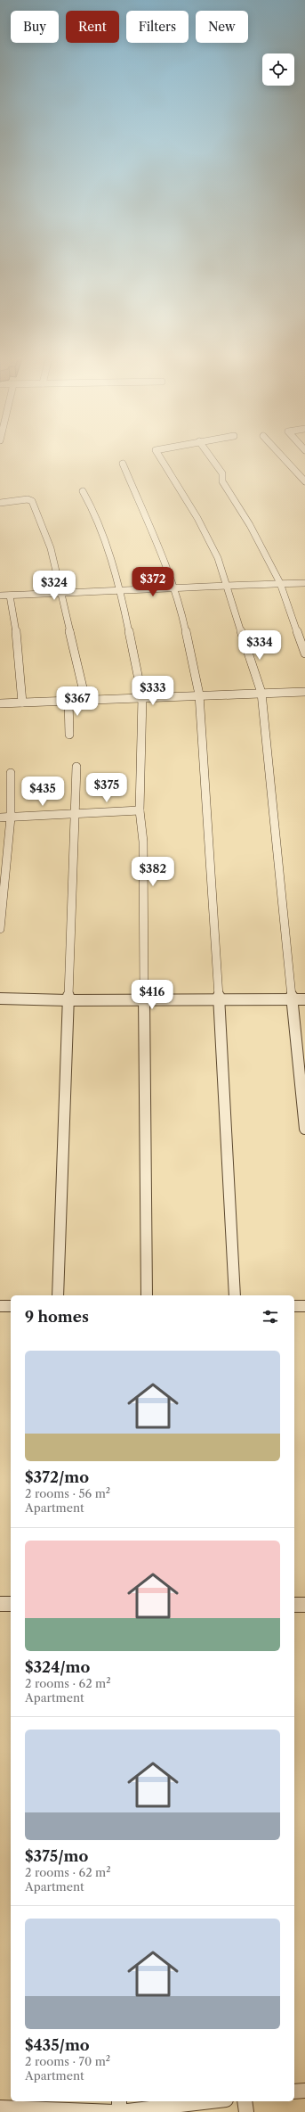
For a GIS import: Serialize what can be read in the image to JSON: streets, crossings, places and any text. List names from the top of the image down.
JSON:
{
  "page": {
    "chip": [
      "Buy",
      "Rent",
      "Filters",
      "New"
    ],
    "price": [
      "$372",
      "$324",
      "$334",
      "$333",
      "$367",
      "$375",
      "$435",
      "$382",
      "$416"
    ],
    "heading": "9 homes",
    "list": [
      {
        "name": "$372/mo",
        "note": "2 rooms · 56 m² · Apartment"
      },
      {
        "name": "$324/mo",
        "note": "2 rooms · 62 m² · Apartment"
      },
      {
        "name": "$375/mo",
        "note": "2 rooms · 62 m² · Apartment"
      },
      {
        "name": "$435/mo",
        "note": "2 rooms · 70 m² · Apartment"
      }
    ]
  }
}
